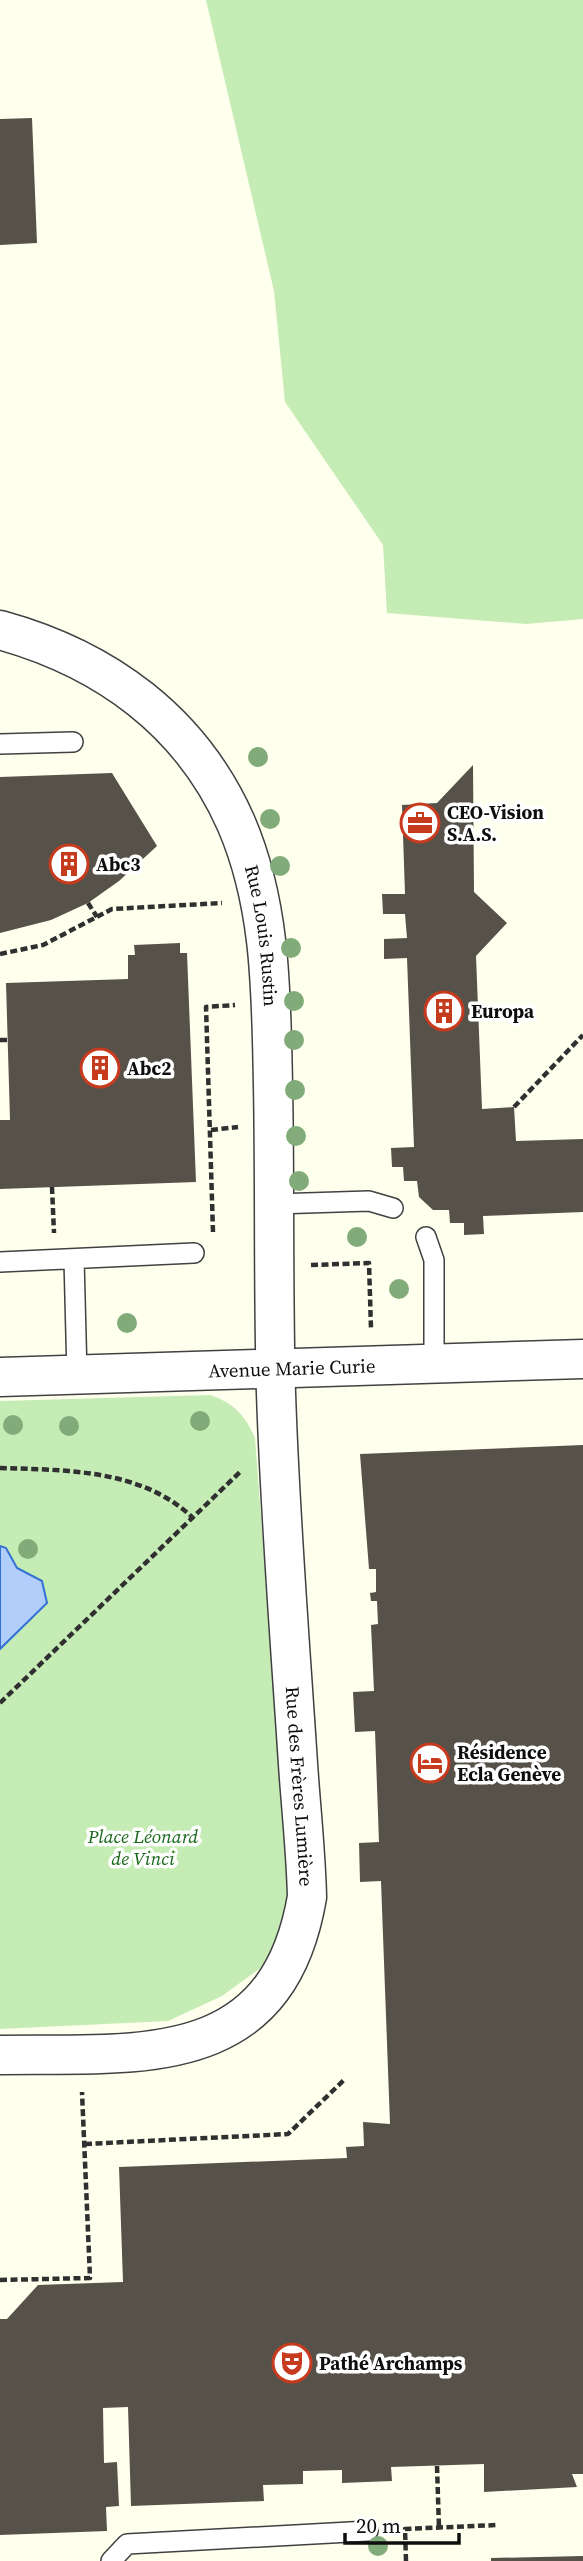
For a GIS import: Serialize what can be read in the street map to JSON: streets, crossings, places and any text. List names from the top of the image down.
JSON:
{
  "streets": {
    "street": ["Rue Louis Rustin", "Avenue Marie Curie", "Rue des Frères Lumière"]
  },
  "crossings": [
    ["Rue Louis Rustin", "Avenue Marie Curie"],
    ["Rue Louis Rustin", "Rue des Frères Lumière"],
    ["Avenue Marie Curie", "Rue des Frères Lumière"]
  ],
  "parks": ["Place Léonard de Vinci"],
  "places": {
    "office": ["CEO-Vision S.A.S."],
    "building": ["Abc3", "Europa", "Abc2"],
    "hotel": ["Résidence Ecla Genève"],
    "theatre": ["Pathé Archamps"]
  },
  "scale_bar": "20 m"
}
